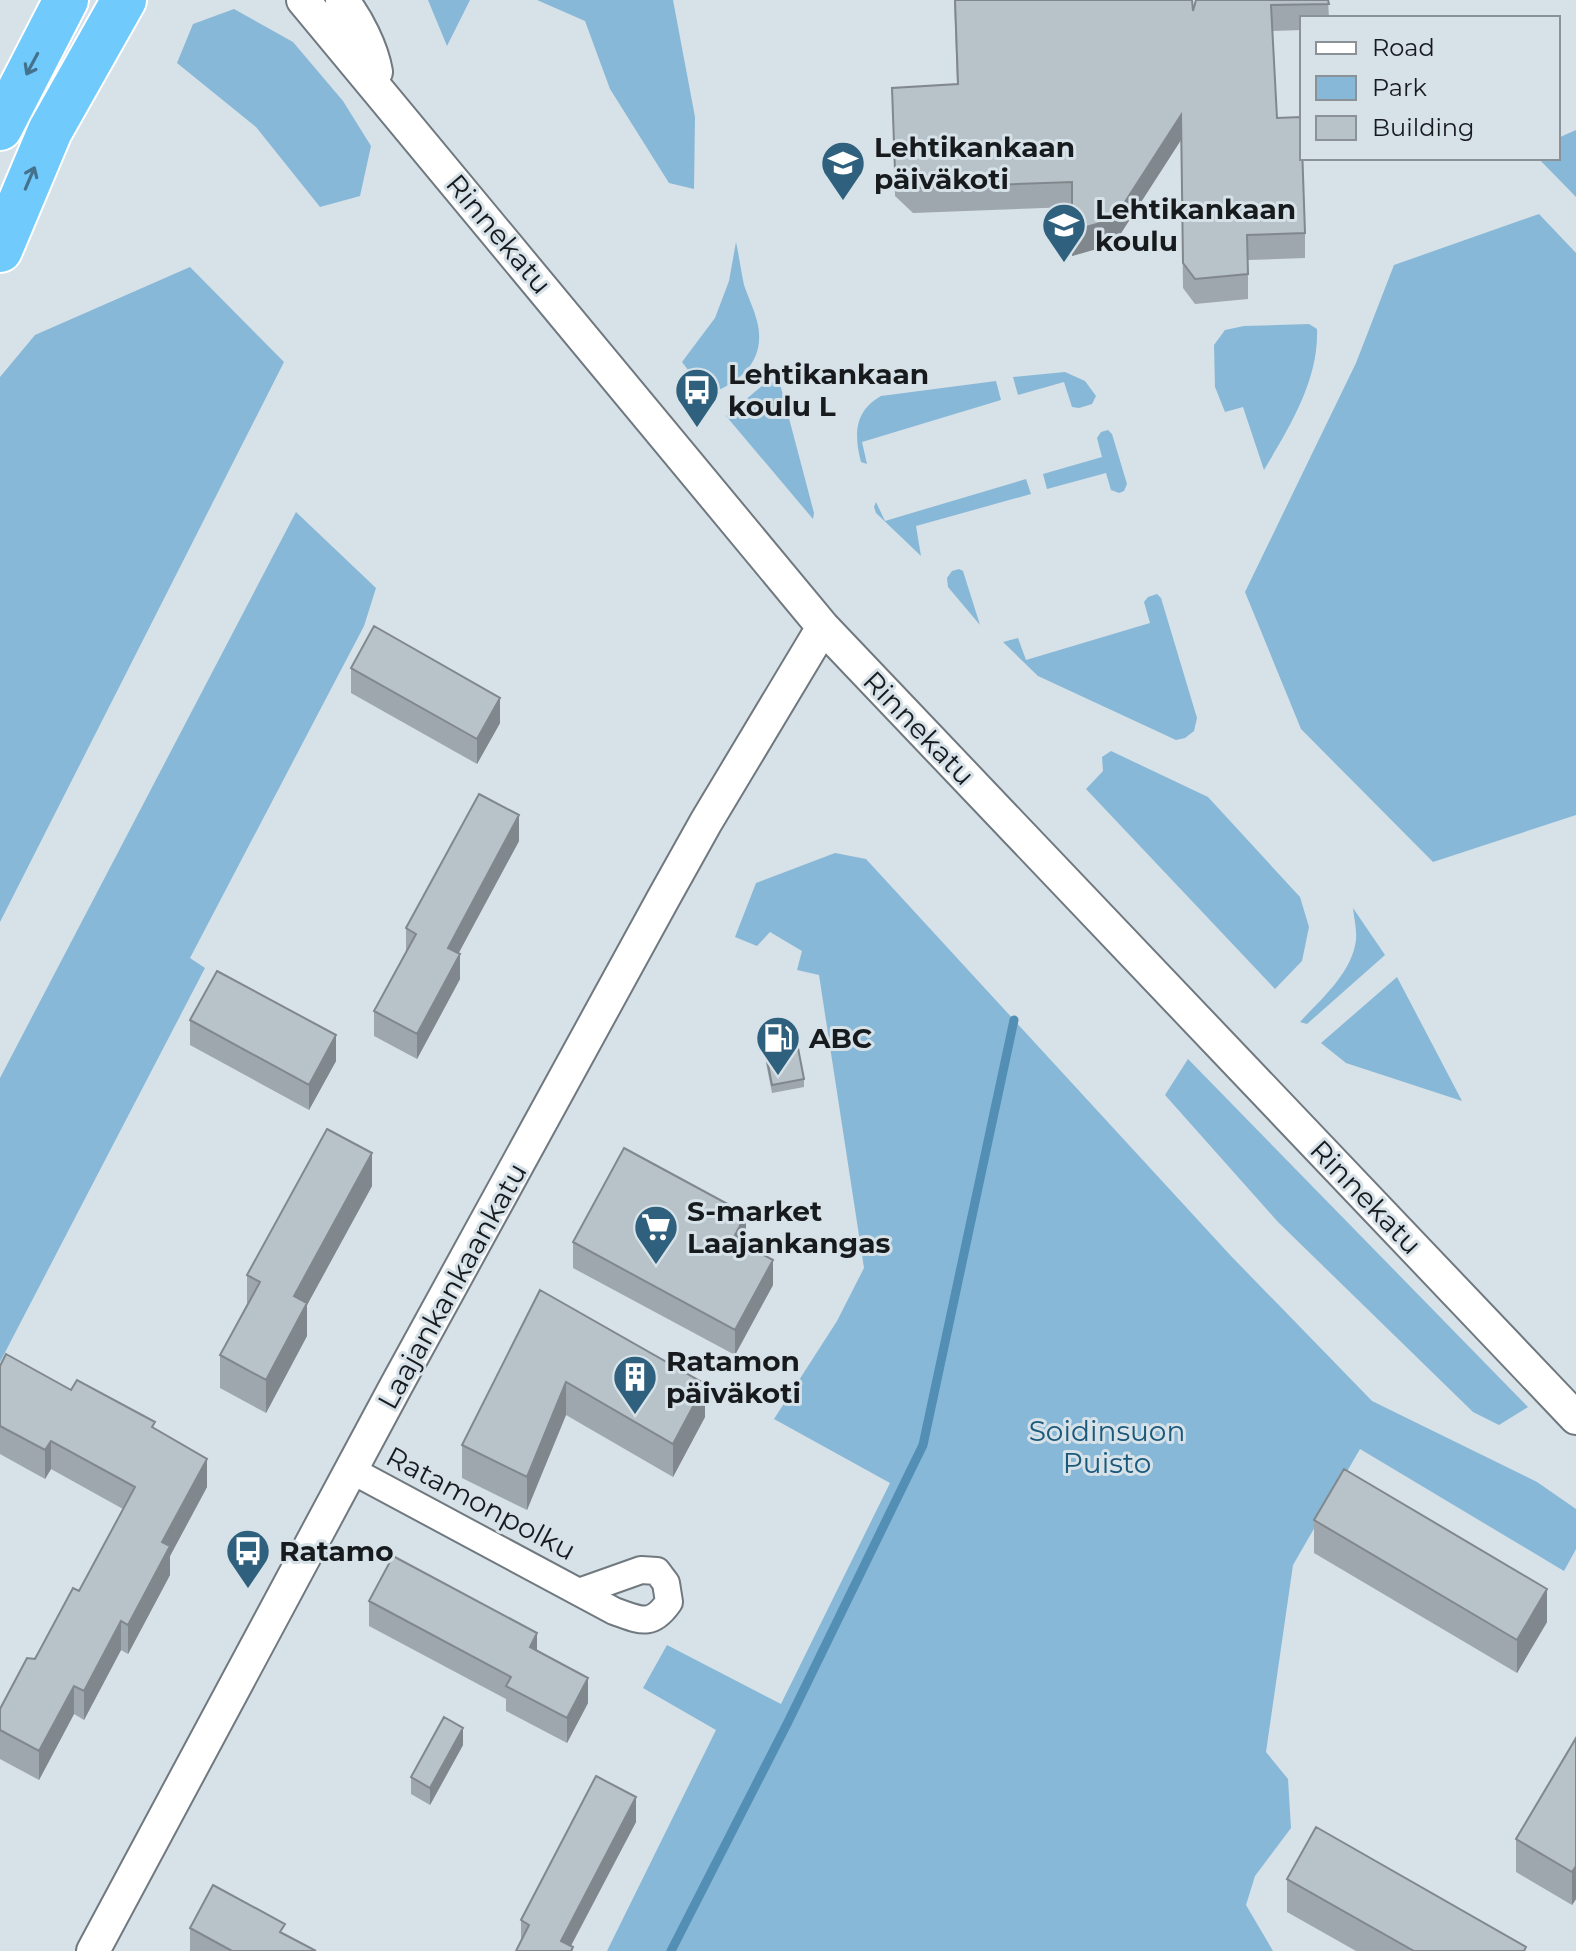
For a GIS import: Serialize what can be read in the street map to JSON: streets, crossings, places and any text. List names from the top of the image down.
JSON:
{
  "streets": {
    "street": ["Rinnekatu", "Laajankankaankatu", "Ratamonpolku"]
  },
  "crossings": [
    ["Rinnekatu", "Laajankankaankatu"],
    ["Laajankankaankatu", "Ratamonpolku"]
  ],
  "parks": ["Soidinsuon Puisto"],
  "places": {
    "school or university": ["Lehtikankaan päiväkoti", "Lehtikankaan koulu"],
    "bus stop": ["Lehtikankaan koulu L", "Ratamo"],
    "fuel station": ["ABC"],
    "supermarket": ["S-market Laajankangas"],
    "building": ["Ratamon päiväkoti"]
  },
  "legend": ["Road", "Park", "Building"]
}
